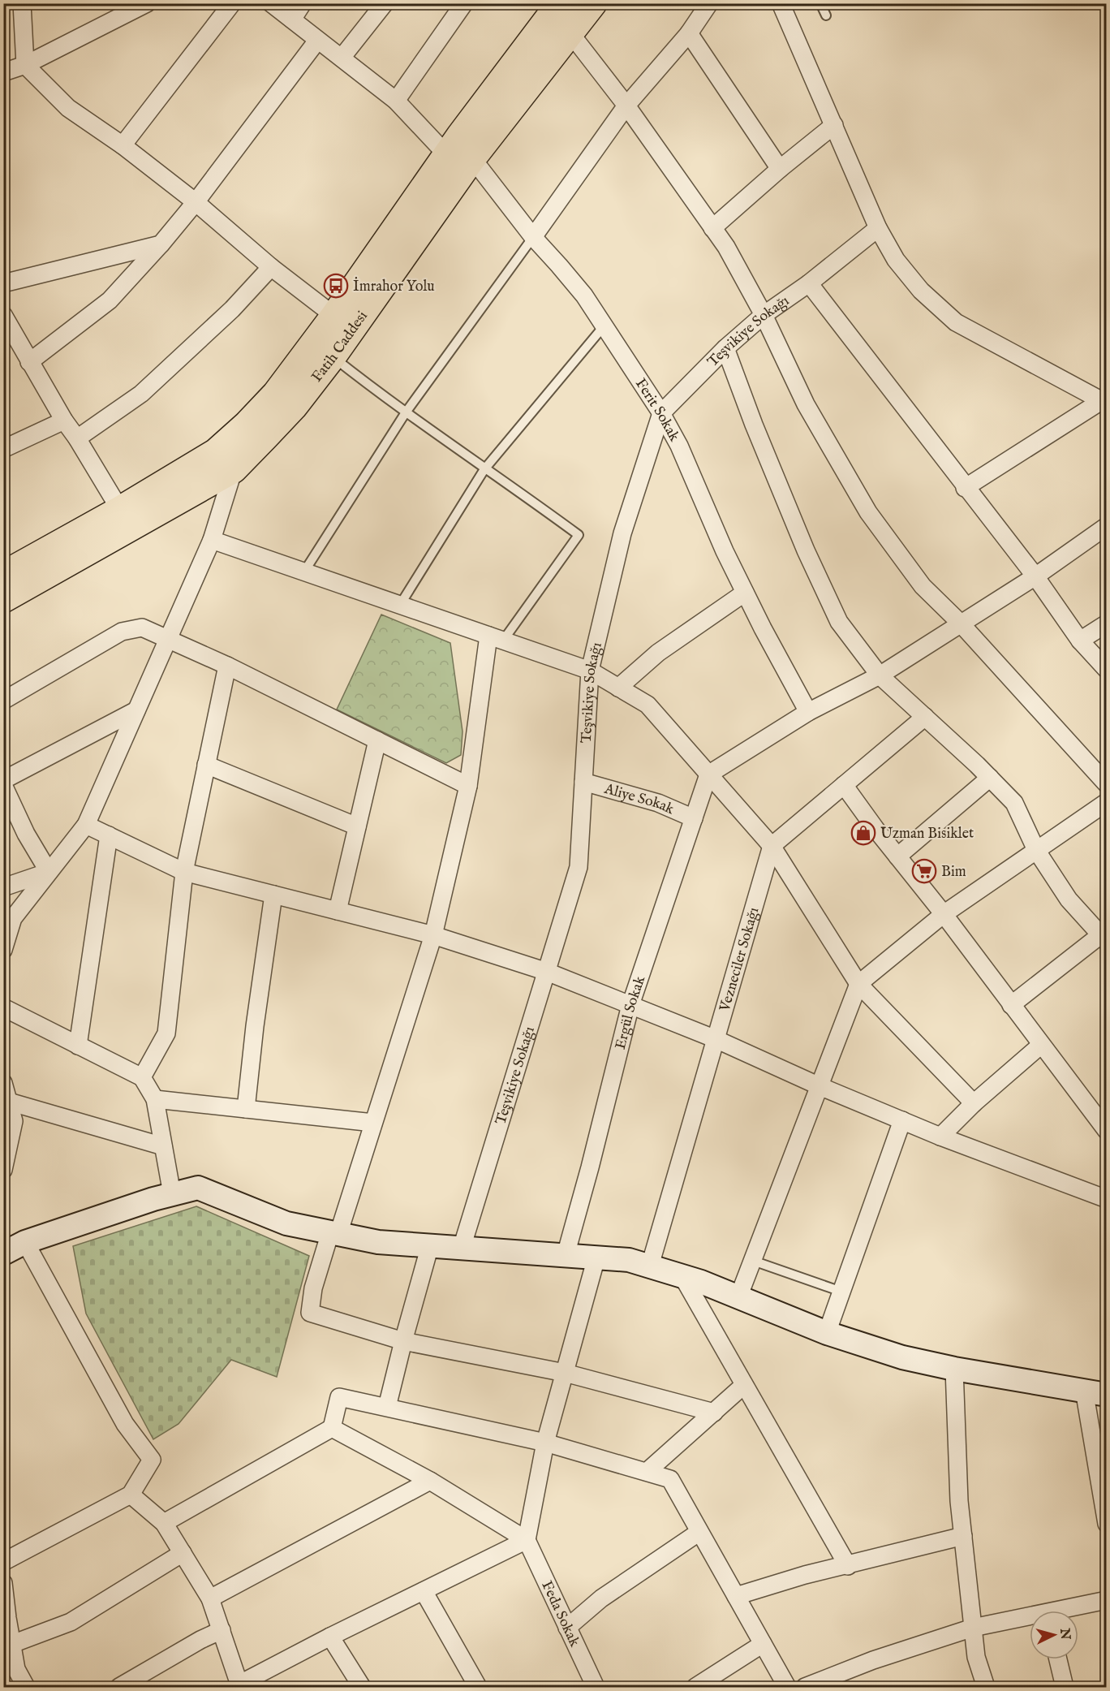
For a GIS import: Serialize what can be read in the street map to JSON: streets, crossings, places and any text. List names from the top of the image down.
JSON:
{
  "streets": {
    "main road": ["Fatih Caddesi"],
    "street": [
      "Teşvikiye Sokağı",
      "Ferit Sokak",
      "Aliye Sokak",
      "Vezneciler Sokağı",
      "Ergül Sokak",
      "Feda Sokak"
    ]
  },
  "crossings": [
    ["Teşvikiye Sokağı", "Ferit Sokak"],
    ["Teşvikiye Sokağı", "Aliye Sokak"],
    ["Aliye Sokak", "Ergül Sokak"]
  ],
  "places": {
    "bus stop": ["İmrahor Yolu"],
    "shop": ["Uzman Bisiklet"],
    "supermarket": ["Bim"]
  },
  "north": "right"
}
